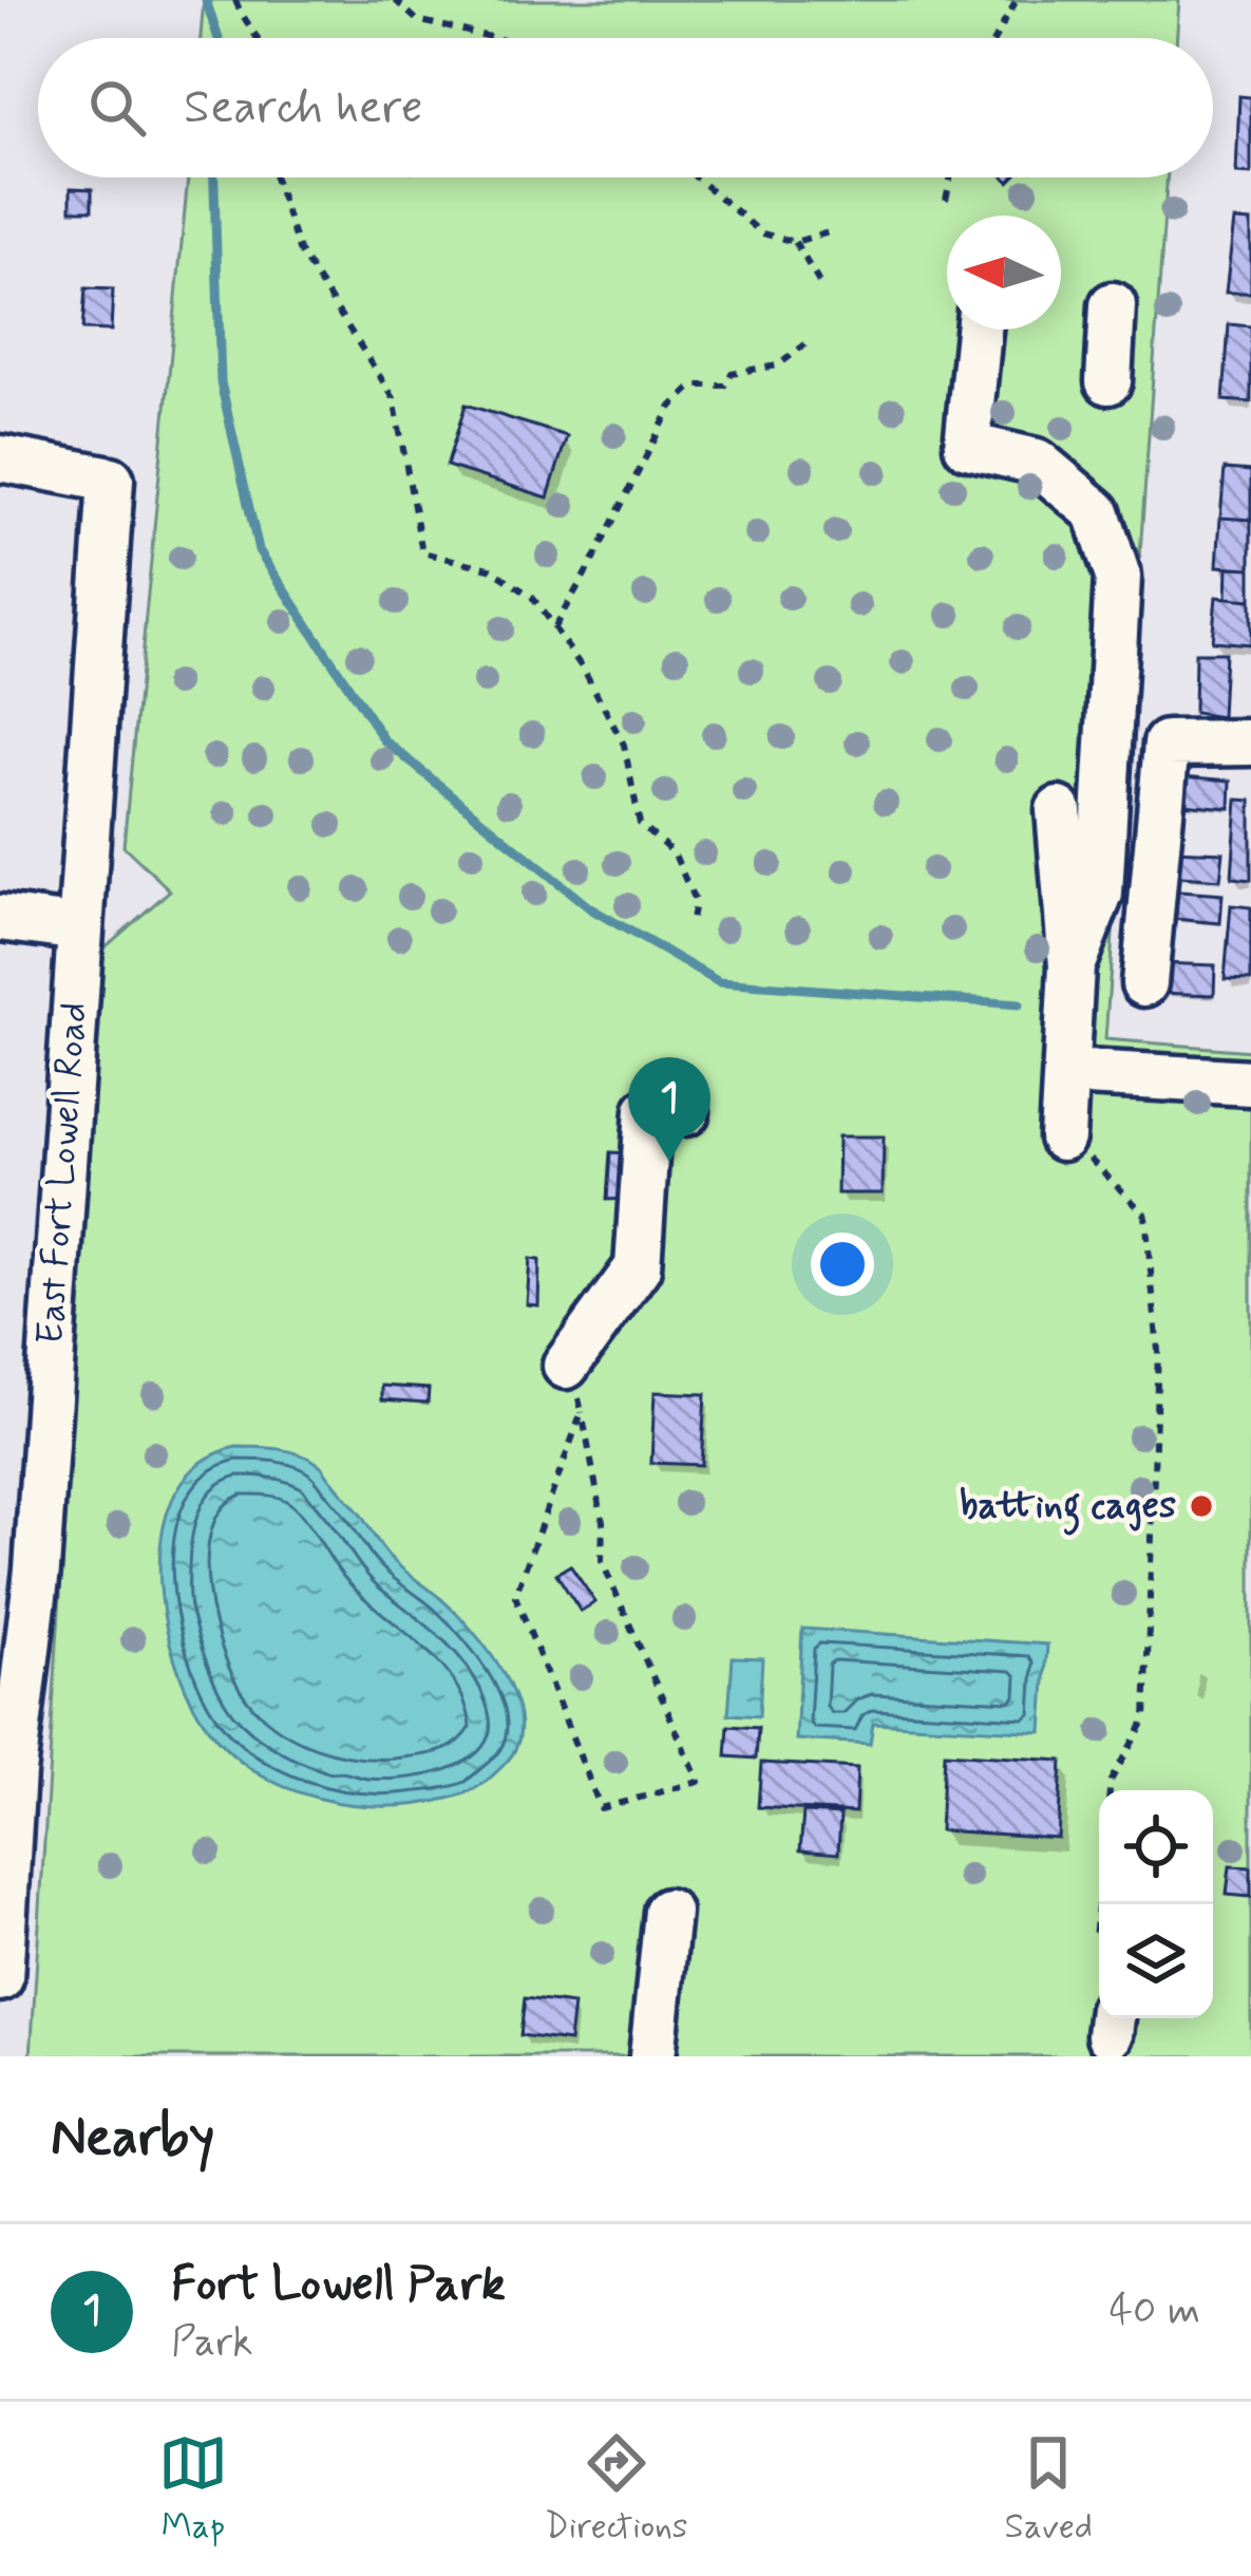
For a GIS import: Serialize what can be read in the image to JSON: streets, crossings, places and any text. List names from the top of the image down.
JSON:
{
  "streets": {
    "street": ["East Fort Lowell Road"]
  },
  "places": ["batting cages"],
  "north": "left",
  "page": {
    "search": "Search here",
    "pins": "1",
    "heading": "Nearby",
    "list": [
      {
        "mark": "1",
        "name": "Fort Lowell Park",
        "note": "Park",
        "value": "40 m"
      }
    ],
    "nav": ["Map", "Directions", "Saved"]
  }
}
